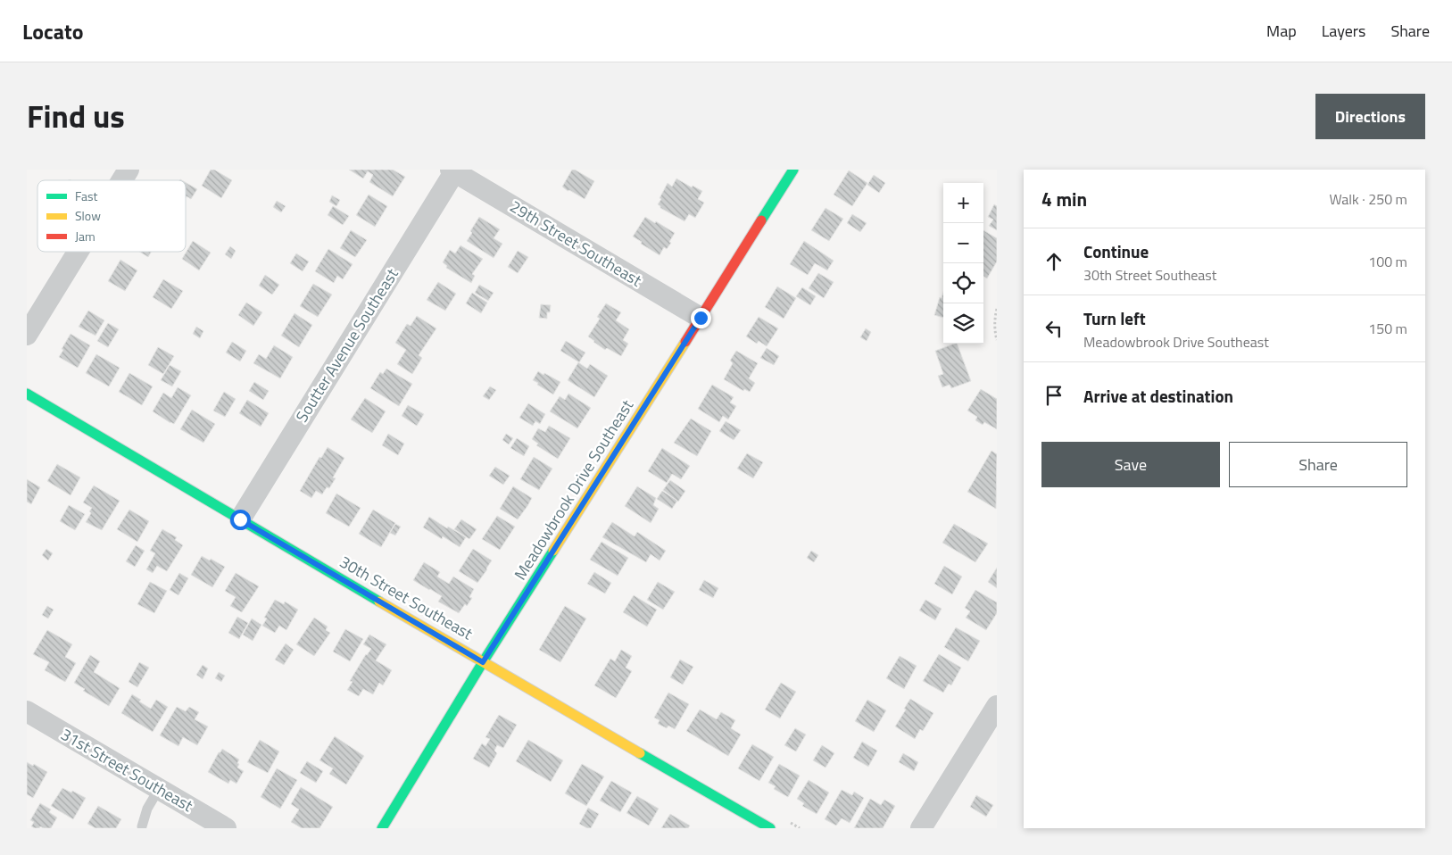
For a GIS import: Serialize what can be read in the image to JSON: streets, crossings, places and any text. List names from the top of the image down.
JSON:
{
  "streets": {
    "street": [
      "29th Street Southeast",
      "Soutter Avenue Southeast",
      "Meadowbrook Drive Southeast",
      "30th Street Southeast",
      "31st Street Southeast"
    ]
  },
  "crossings": [
    ["29th Street Southeast", "Soutter Avenue Southeast"],
    ["29th Street Southeast", "Meadowbrook Drive Southeast"],
    ["Soutter Avenue Southeast", "30th Street Southeast"],
    ["Meadowbrook Drive Southeast", "30th Street Southeast"]
  ],
  "legend": ["Fast", "Slow", "Jam"],
  "page": {
    "header": "Locato",
    "nav": ["Map", "Layers", "Share"],
    "title": "Find us",
    "buttons": [
      "Directions",
      ["Save", "Share"]
    ],
    "heading": ["4 min", "Walk · 250 m"],
    "map_buttons": ["+", "−"],
    "list": [
      ["Continue", "30th Street Southeast", "100 m"],
      ["Turn left", "Meadowbrook Drive Southeast", "150 m"],
      "Arrive at destination"
    ]
  }
}
